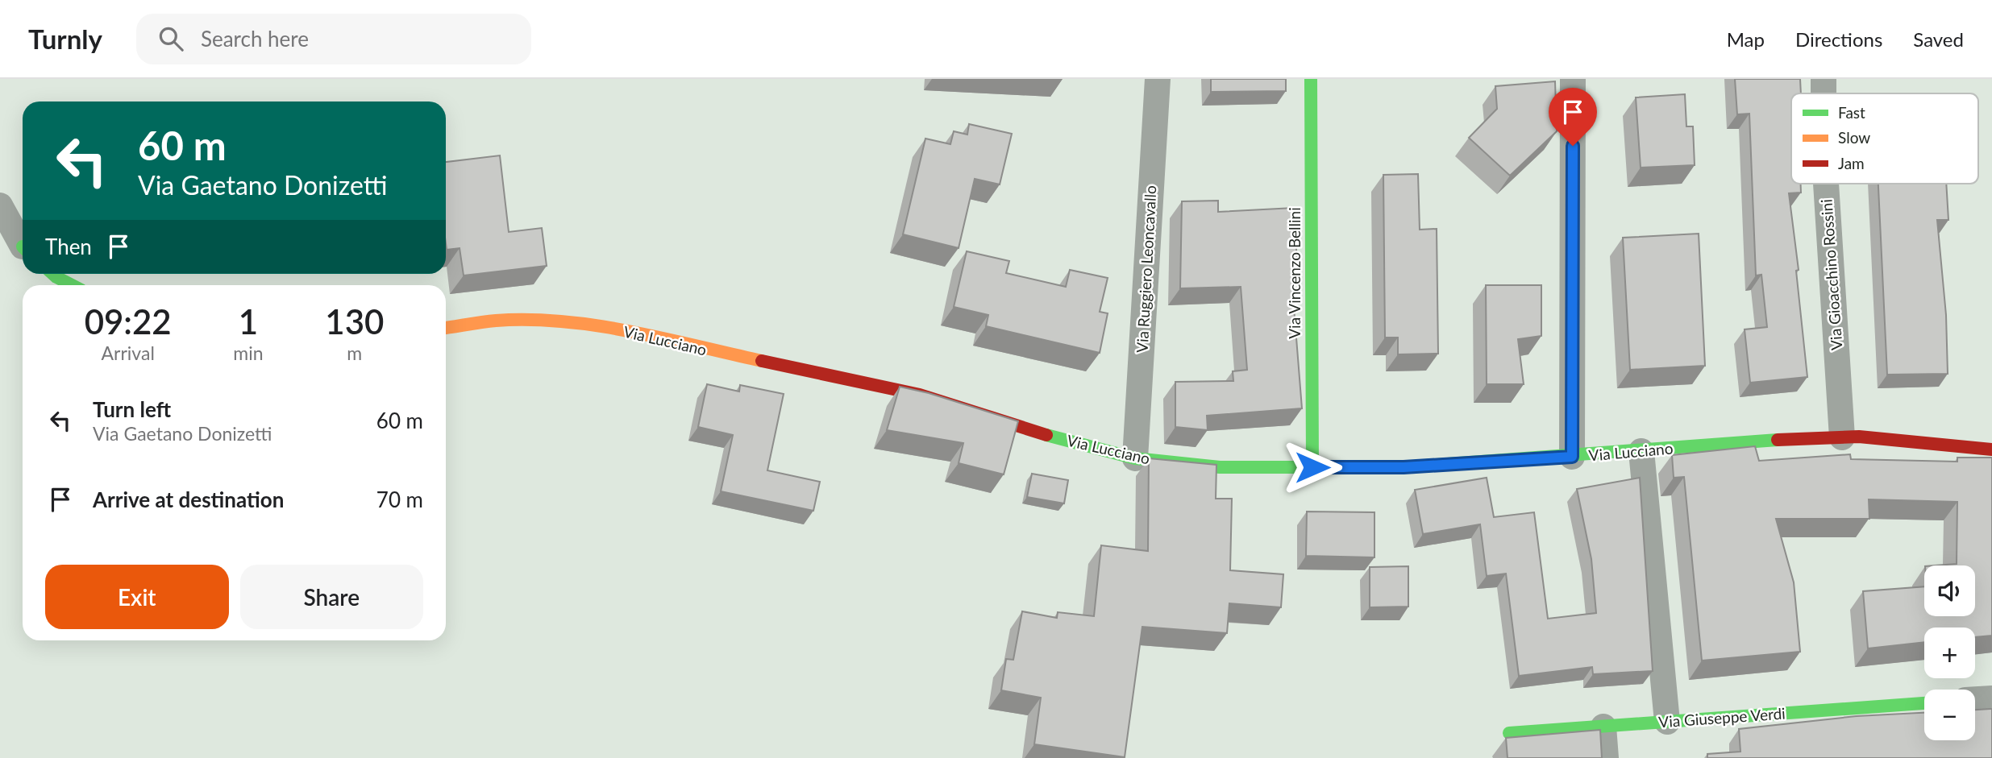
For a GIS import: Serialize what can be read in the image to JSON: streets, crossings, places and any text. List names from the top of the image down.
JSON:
{
  "streets": {
    "street": [
      "Via Ruggiero Leoncavallo",
      "Via Vincenzo Bellini",
      "Via Gioacchino Rossini",
      "Via Lucciano",
      "Via Giuseppe Verdi"
    ]
  },
  "crossings": [
    ["Via Ruggiero Leoncavallo", "Via Lucciano"],
    ["Via Vincenzo Bellini", "Via Lucciano"],
    ["Via Gioacchino Rossini", "Via Lucciano"]
  ],
  "legend": ["Fast", "Slow", "Jam"],
  "page": {
    "header": "Turnly",
    "search": "Search here",
    "nav": ["Map", "Directions", "Saved"],
    "turn": ["60 m", "Via Gaetano Donizetti"],
    "then": "Then",
    "eta": [
      "09:22",
      "Arrival",
      "1",
      "min",
      "130",
      "m"
    ],
    "list": [
      {
        "name": "Turn left",
        "note": "Via Gaetano Donizetti",
        "value": "60 m"
      },
      {
        "name": "Arrive at destination",
        "value": "70 m"
      }
    ],
    "buttons": ["Exit", "Share"],
    "map_buttons": ["+", "−"]
  }
}
